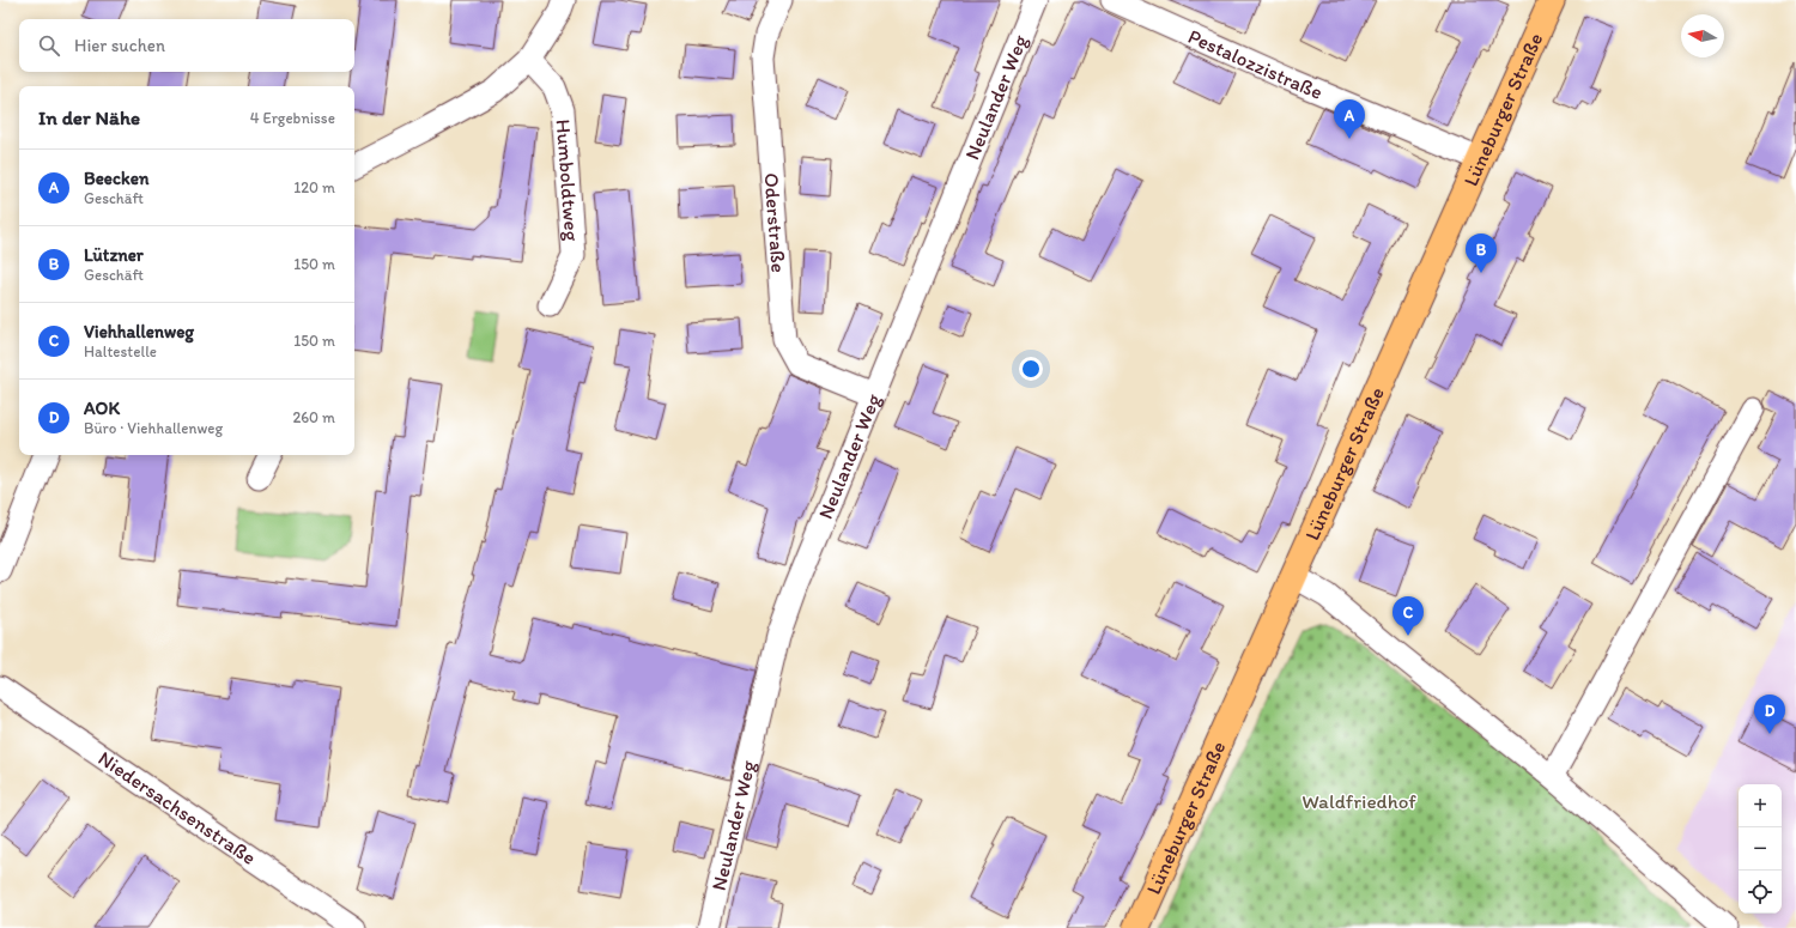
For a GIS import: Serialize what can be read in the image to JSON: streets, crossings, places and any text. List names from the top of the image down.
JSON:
{
  "streets": {
    "main road": ["Lüneburger Straße"],
    "street": [
      "Pestalozzistraße",
      "Neulander Weg",
      "Humboldtweg",
      "Oderstraße",
      "Niedersachsenstraße"
    ]
  },
  "crossings": [
    ["Pestalozzistraße", "Lüneburger Straße"],
    ["Neulander Weg", "Oderstraße"]
  ],
  "parks": ["Waldfriedhof"],
  "north": "left",
  "page": {
    "search": "Hier suchen",
    "heading": ["In der Nähe", "4 Ergebnisse"],
    "pins": [
      "A",
      "B",
      "C",
      "D"
    ],
    "list": [
      {
        "mark": "A",
        "name": "Beecken",
        "note": "Geschäft",
        "value": "120 m"
      },
      {
        "mark": "B",
        "name": "Lützner",
        "note": "Geschäft",
        "value": "150 m"
      },
      {
        "mark": "C",
        "name": "Viehhallenweg",
        "note": "Haltestelle",
        "value": "150 m"
      },
      {
        "mark": "D",
        "name": "AOK",
        "note": "Büro · Viehhallenweg",
        "value": "260 m"
      }
    ],
    "map_buttons": ["+", "−"]
  }
}
